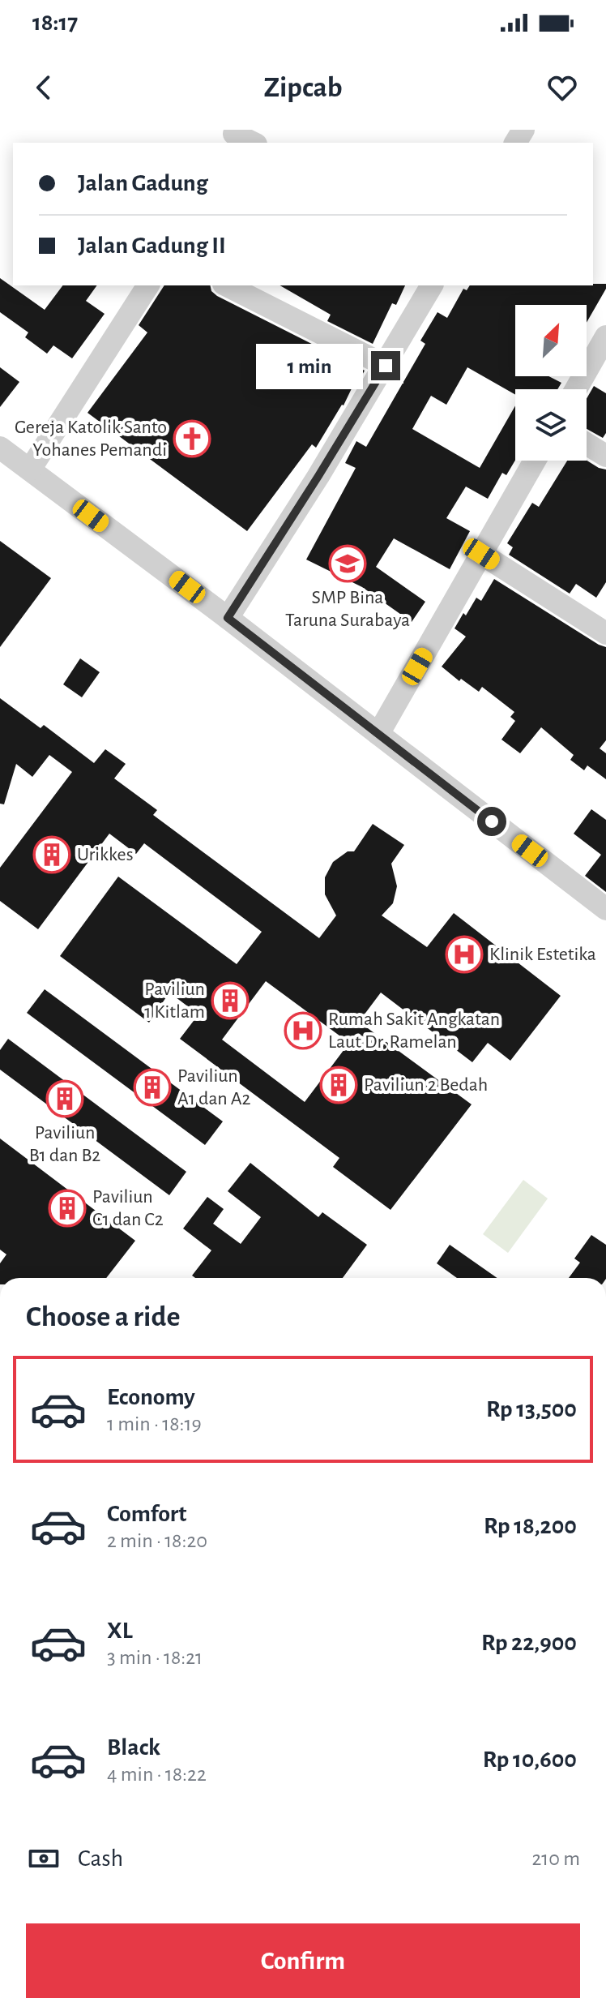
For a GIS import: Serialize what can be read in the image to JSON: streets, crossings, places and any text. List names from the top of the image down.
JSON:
{
  "places": {
    "church": ["Gereja Katolik Santo Yohanes Pemandi"],
    "school or university": ["SMP Bina Taruna Surabaya"],
    "building": [
      "Urikkes",
      "Paviliun 1 Kitlam",
      "Paviliun 2 Bedah",
      "Paviliun A1 dan A2",
      "Paviliun B1 dan B2",
      "Paviliun C1 dan C2"
    ],
    "hospital": ["Klinik Estetika", "Rumah Sakit Angkatan Laut Dr. Ramelan"]
  },
  "north": "top right",
  "page": {
    "status": "18:17",
    "header": "Zipcab",
    "banner": ["Jalan Gadung", "Jalan Gadung II"],
    "bubble": "1 min",
    "heading": "Choose a ride",
    "list": [
      {
        "name": "Economy",
        "note": "1 min · 18:19",
        "value": "Rp 13,500"
      },
      {
        "name": "Comfort",
        "note": "2 min · 18:20",
        "value": "Rp 18,200"
      },
      {
        "name": "XL",
        "note": "3 min · 18:21",
        "value": "Rp 22,900"
      },
      {
        "name": "Black",
        "note": "4 min · 18:22",
        "value": "Rp 10,600"
      }
    ],
    "pay": ["Cash", "210 m"],
    "buttons": "Confirm"
  }
}
